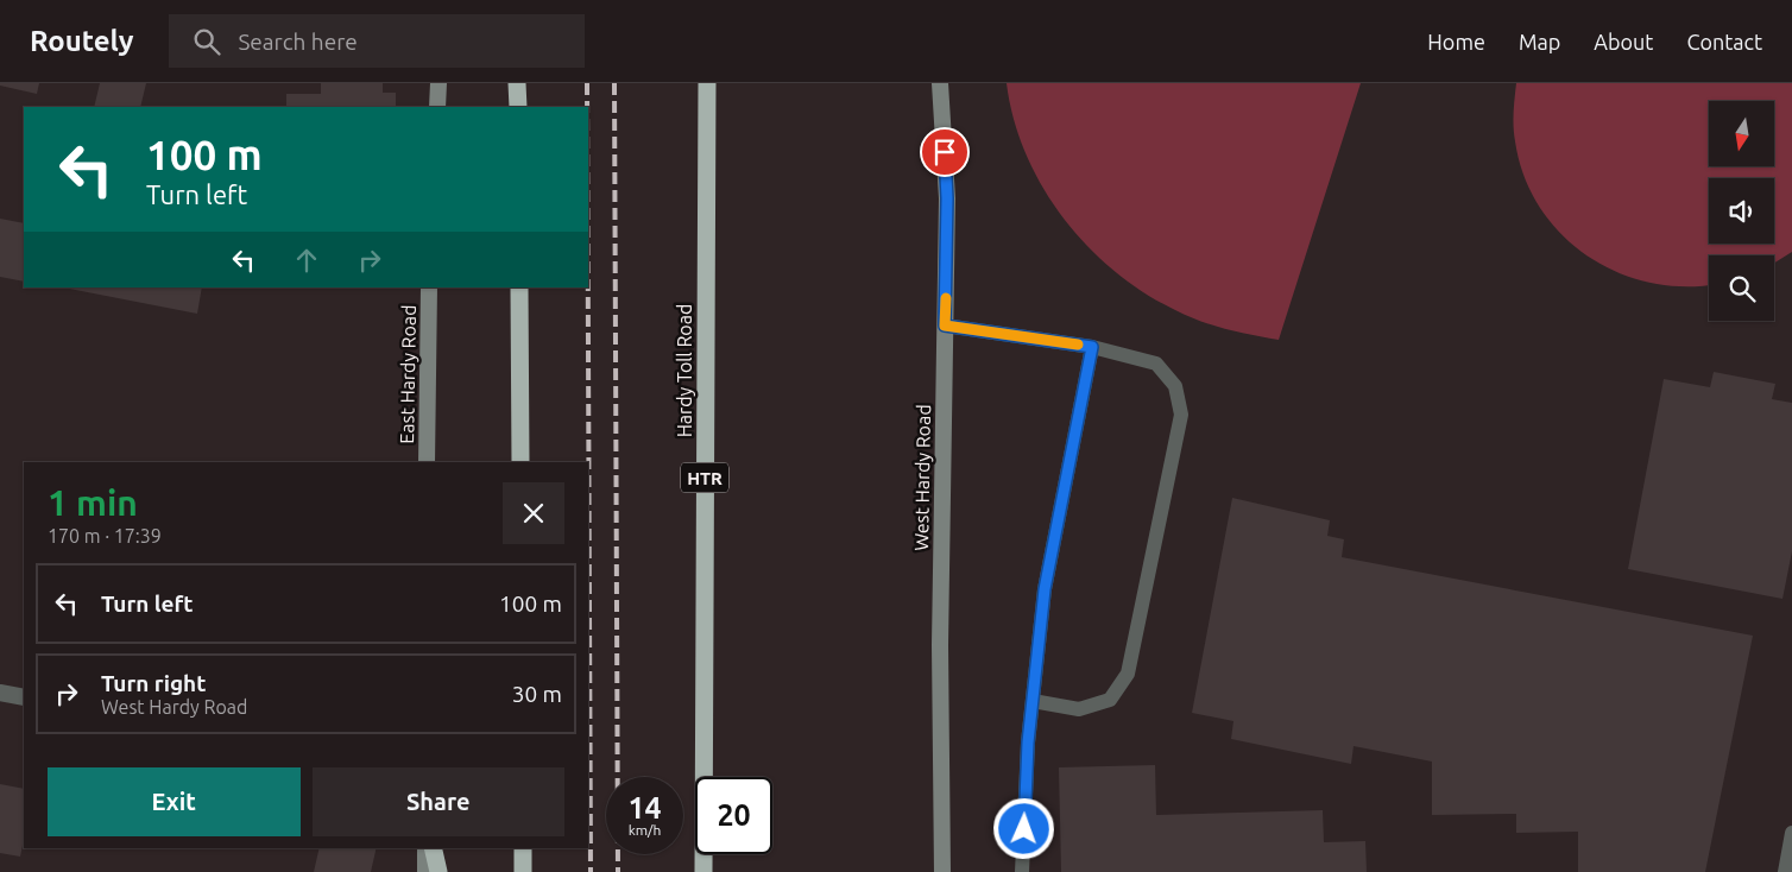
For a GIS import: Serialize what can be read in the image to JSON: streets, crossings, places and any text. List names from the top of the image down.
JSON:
{
  "streets": {
    "highway": ["Hardy Toll Road", "HTR"],
    "main road": ["East Hardy Road", "West Hardy Road"]
  },
  "north": "bottom",
  "page": {
    "header": "Routely",
    "search": "Search here",
    "nav": [
      "Home",
      "Map",
      "About",
      "Contact"
    ],
    "turn": ["100 m", "Turn left"],
    "heading": ["1 min", "170 m · 17:39"],
    "list": [
      {
        "name": "Turn left",
        "value": "100 m"
      },
      {
        "name": "Turn right",
        "note": "West Hardy Road",
        "value": "30 m"
      }
    ],
    "buttons": ["Exit", "Share"],
    "speed": "14 km/h",
    "limit": "20"
  }
}
